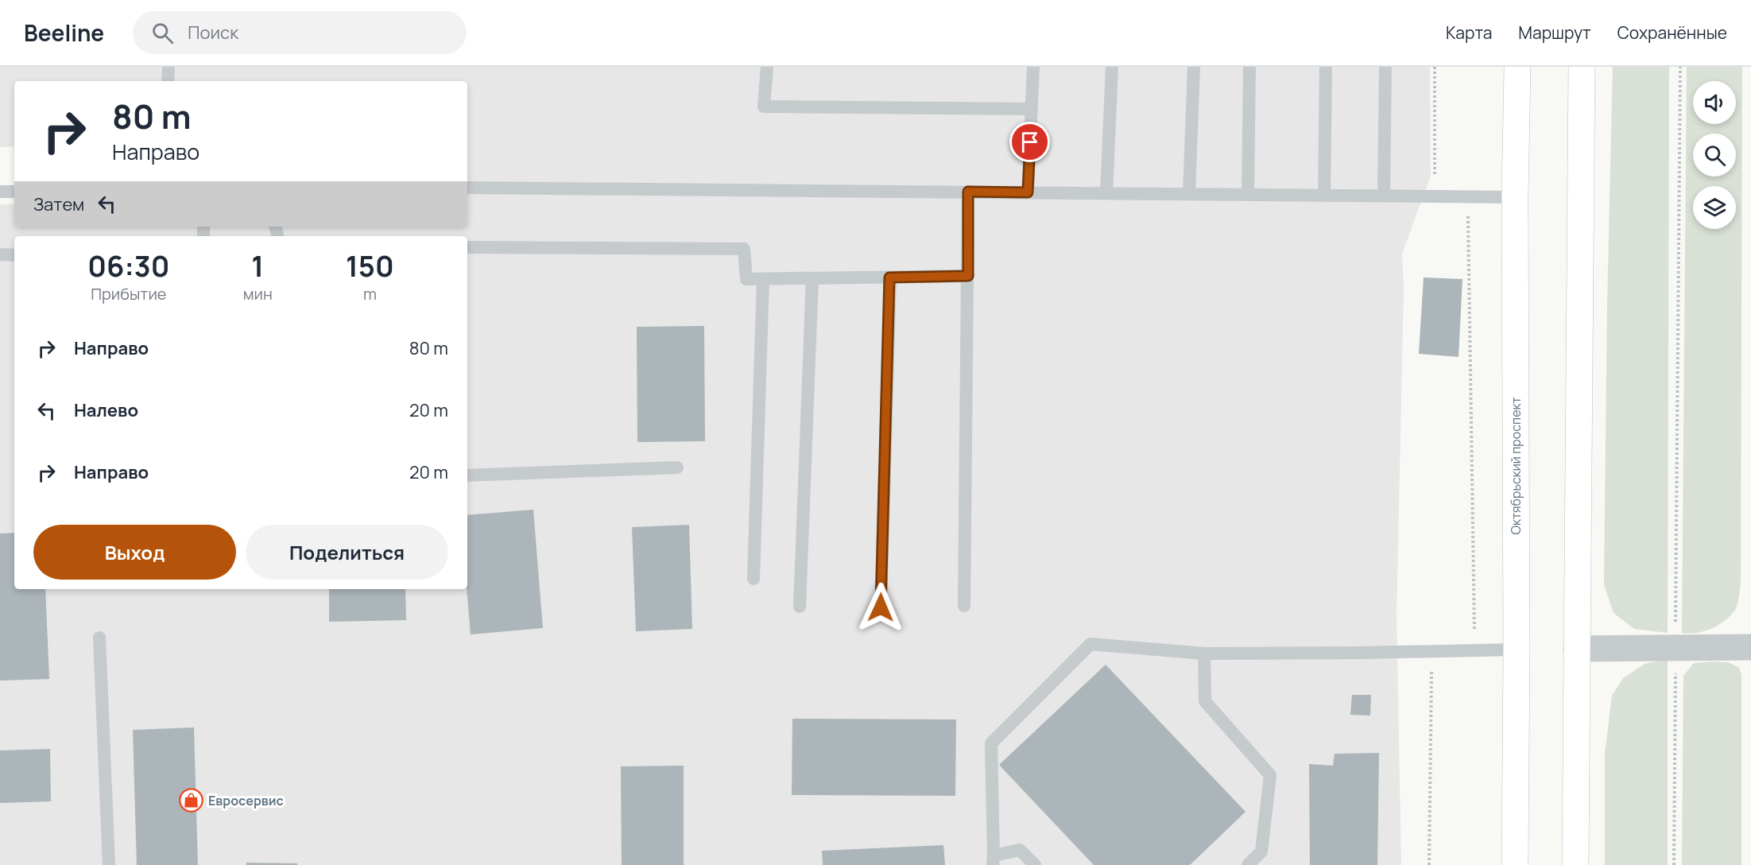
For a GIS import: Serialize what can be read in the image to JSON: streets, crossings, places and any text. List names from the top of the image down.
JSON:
{
  "streets": {
    "main road": ["Октябрьский проспект"]
  },
  "places": {
    "shop": ["Евросервис"]
  },
  "page": {
    "header": "Beeline",
    "search": "Поиск",
    "nav": ["Карта", "Маршрут", "Сохранённые"],
    "turn": ["80 m", "Направо"],
    "then": "Затем",
    "eta": [
      "06:30",
      "Прибытие",
      "1",
      "мин",
      "150",
      "m"
    ],
    "list": [
      {
        "name": "Направо",
        "value": "80 m"
      },
      {
        "name": "Налево",
        "value": "20 m"
      },
      {
        "name": "Направо",
        "value": "20 m"
      }
    ],
    "buttons": ["Выход", "Поделиться"]
  }
}
